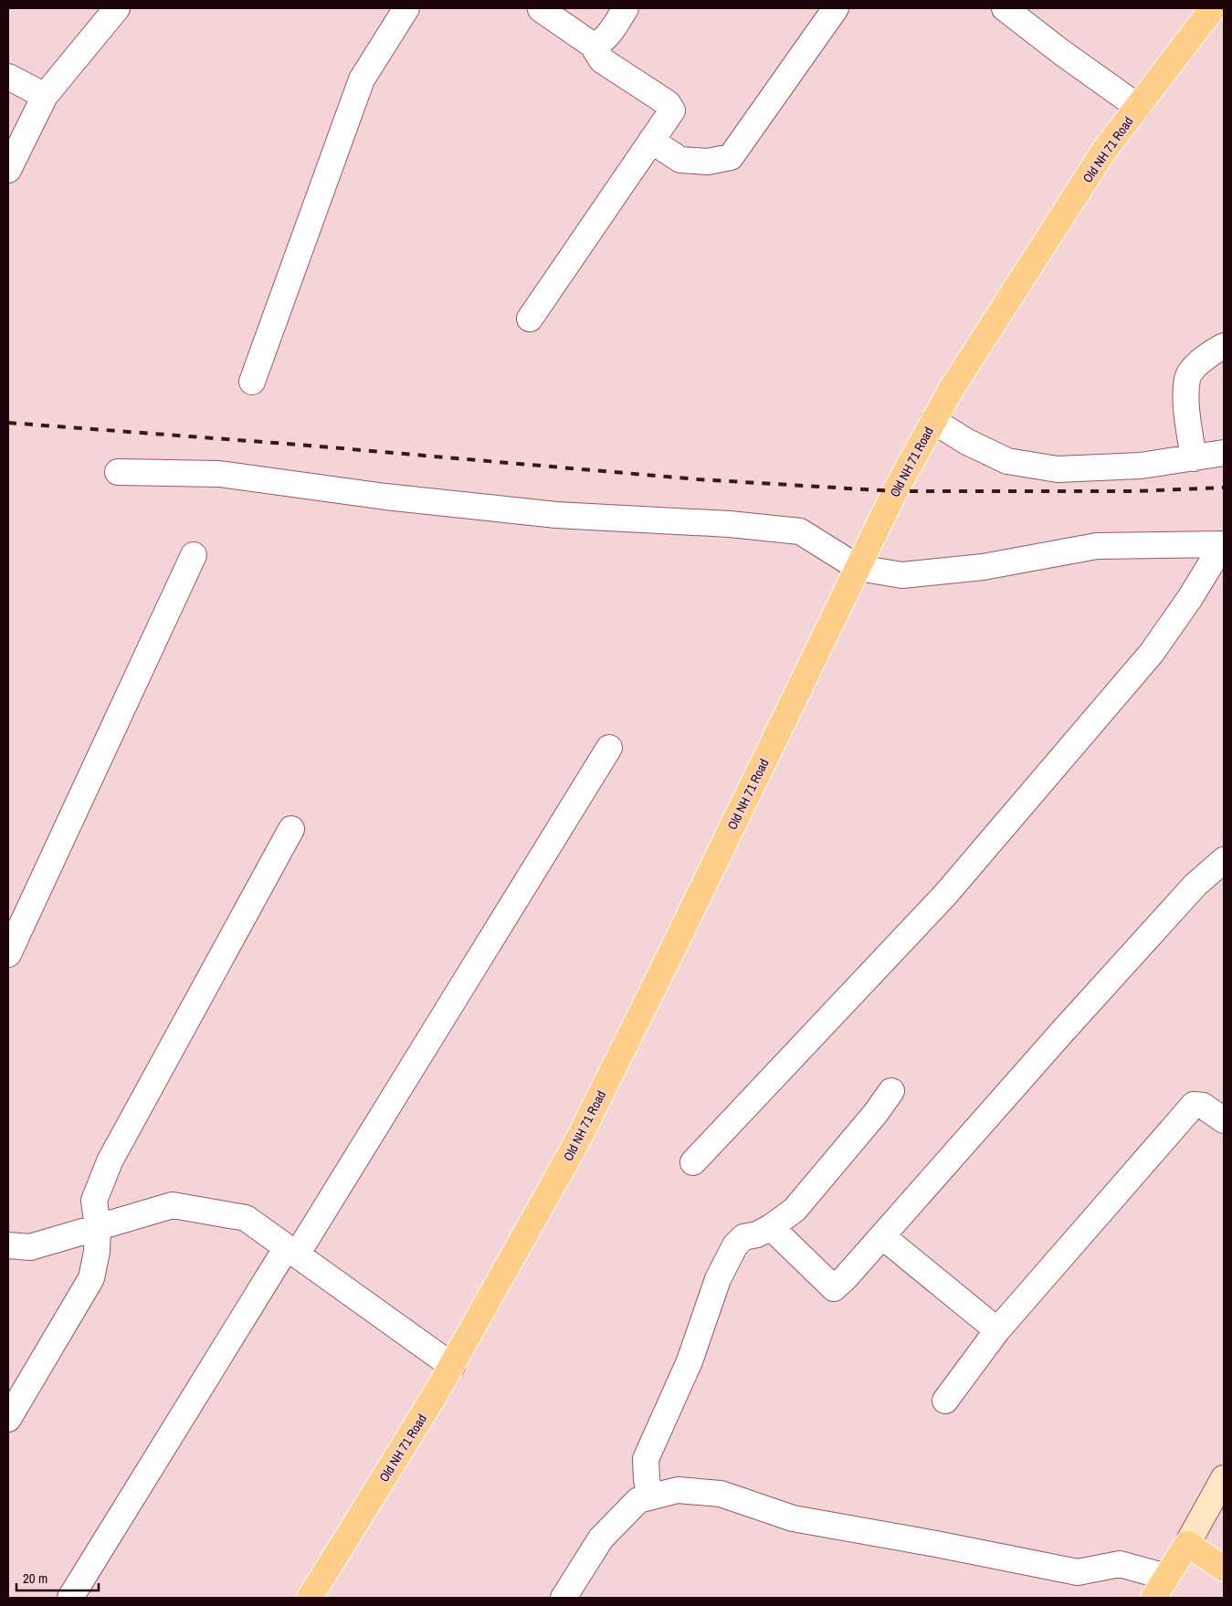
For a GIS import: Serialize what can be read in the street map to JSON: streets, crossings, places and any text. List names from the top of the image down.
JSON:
{
  "streets": {
    "main road": ["Old NH 71 Road"]
  },
  "scale_bar": "20 m"
}
